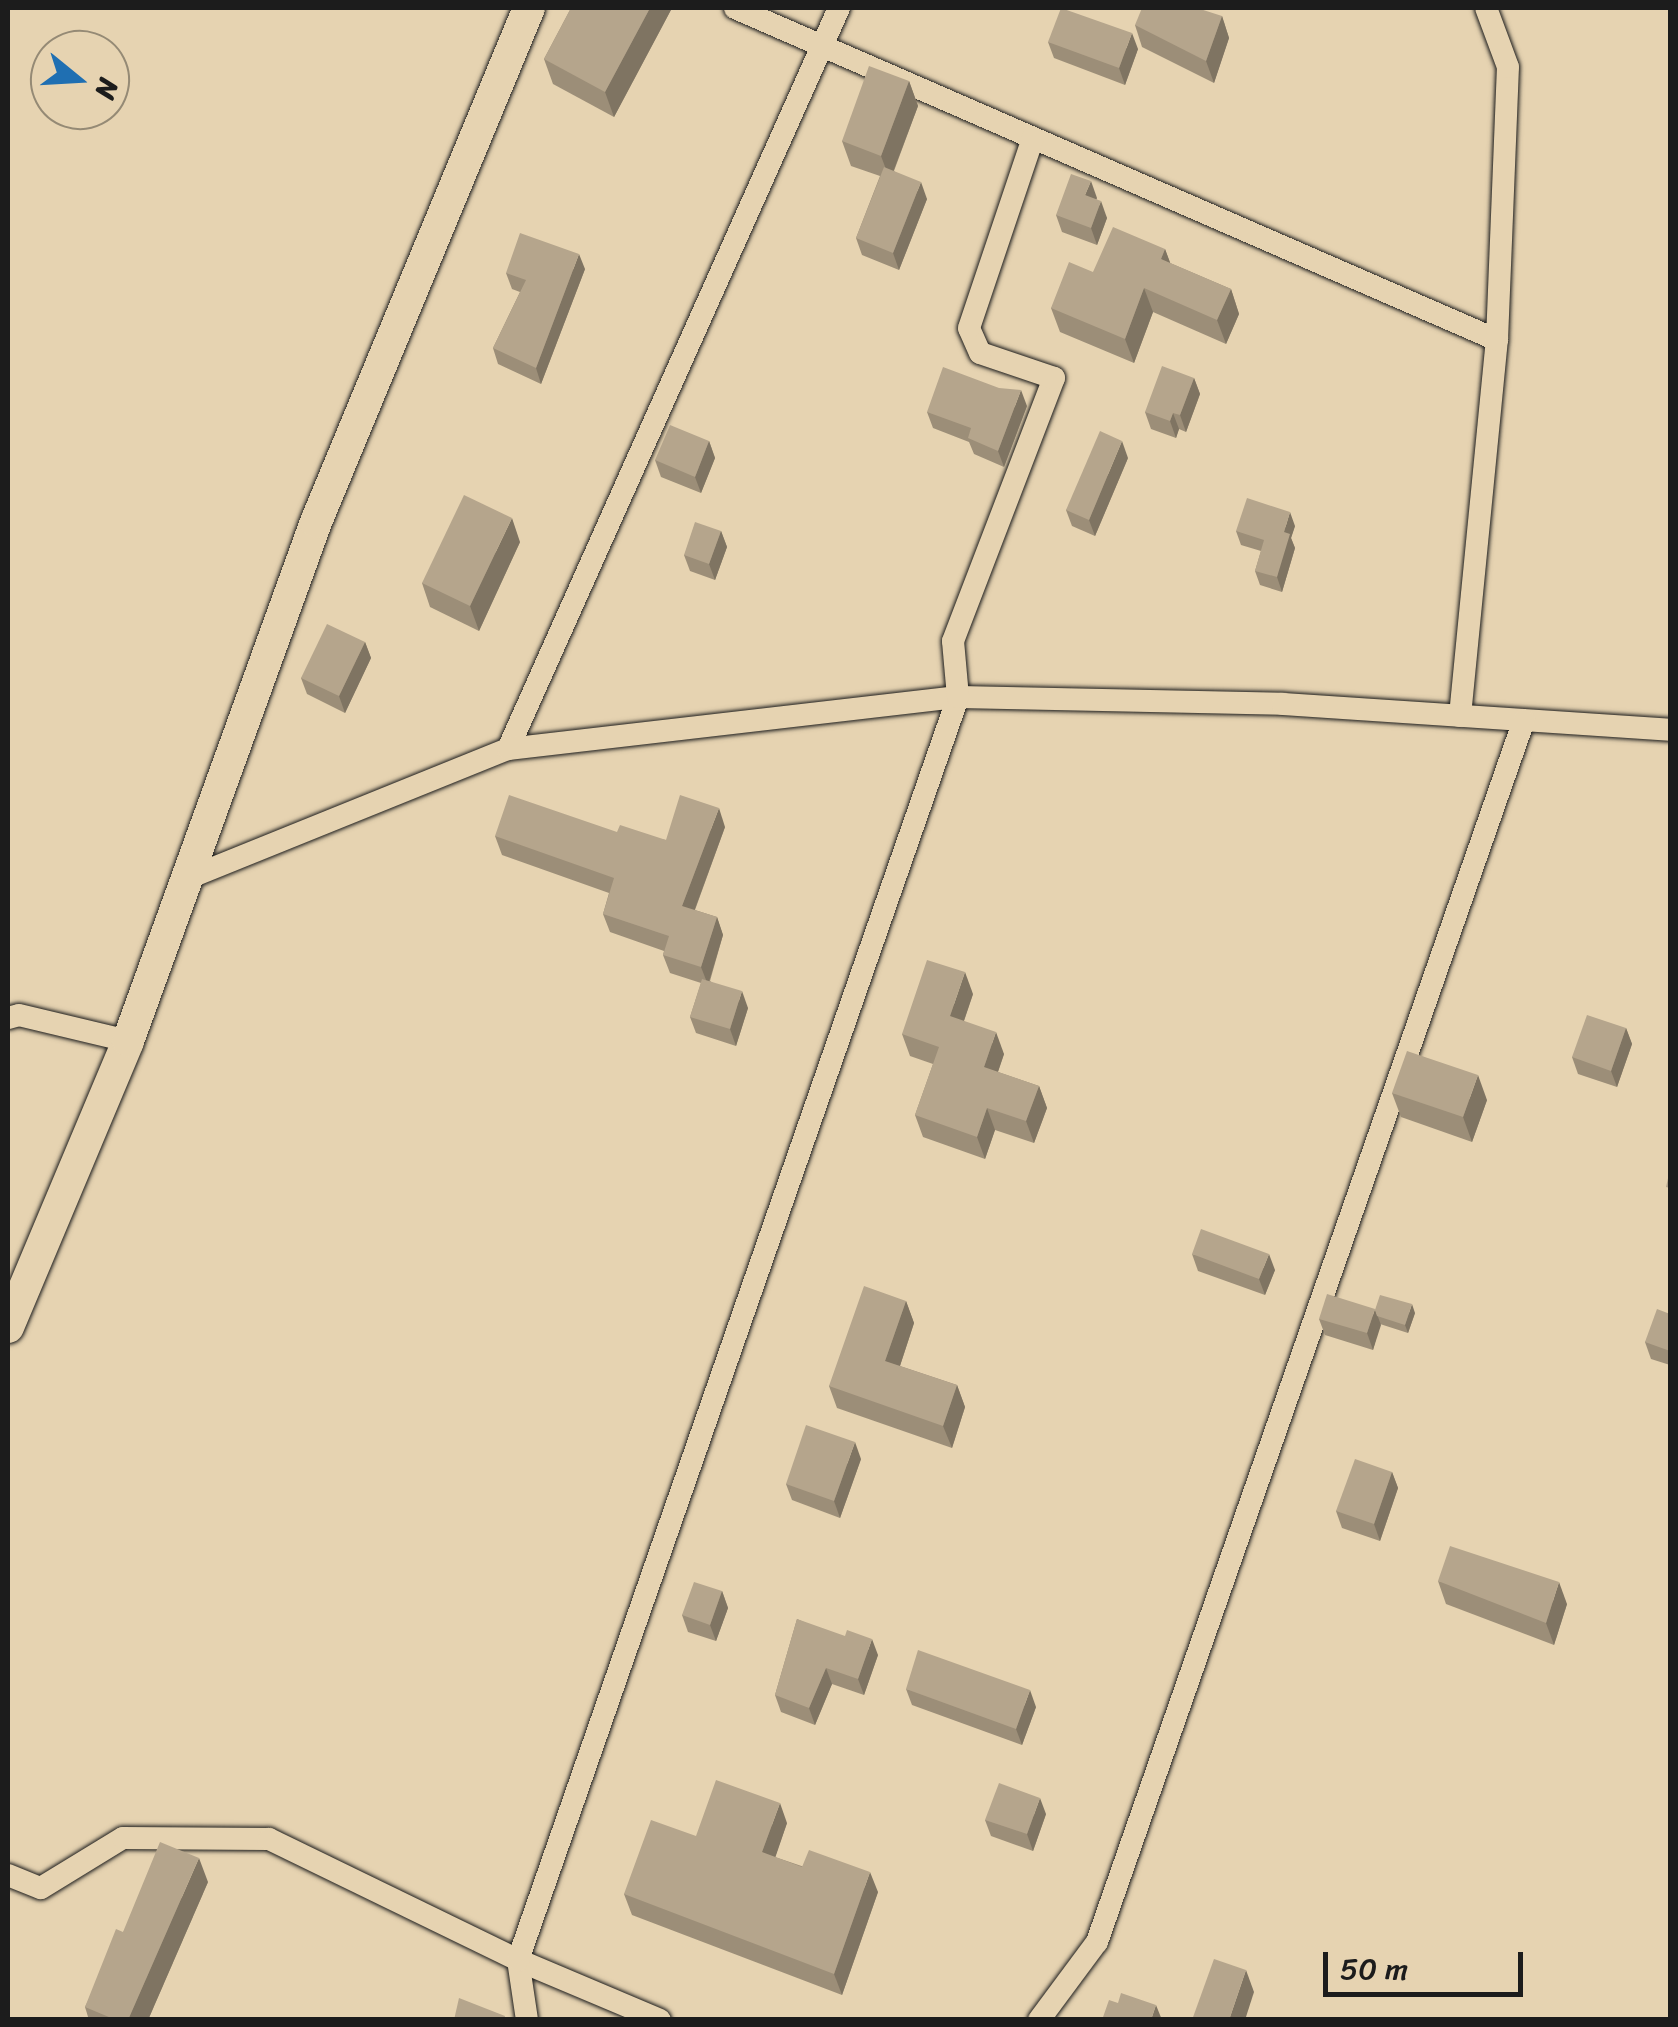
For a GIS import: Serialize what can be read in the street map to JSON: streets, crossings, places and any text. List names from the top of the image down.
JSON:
{
  "scale_bar": "50 m",
  "north": "right"
}
